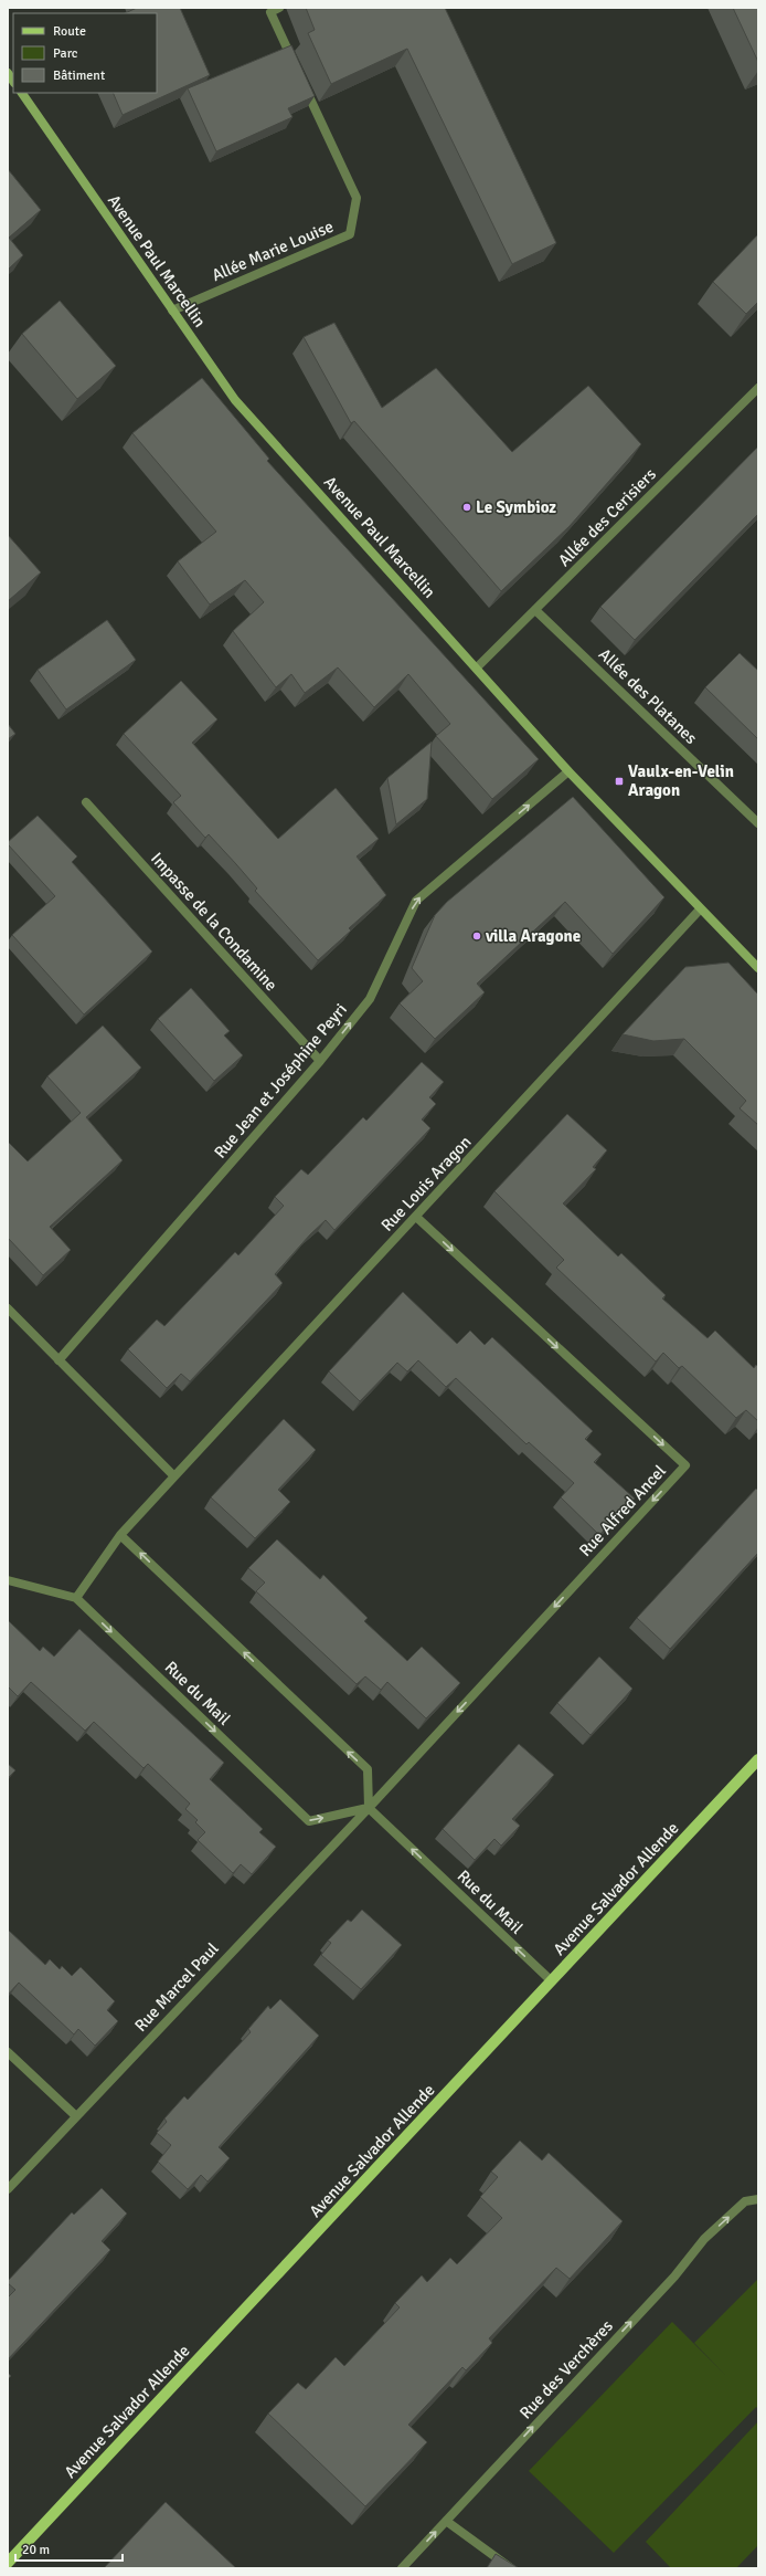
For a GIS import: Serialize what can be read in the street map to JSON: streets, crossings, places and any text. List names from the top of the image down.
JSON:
{
  "streets": {
    "main road": ["Avenue Salvador Allende"],
    "street": [
      "Allée Marie Louise",
      "Avenue Paul Marcellin",
      "Allée des Cerisiers",
      "Allée des Platanes",
      "Impasse de la Condamine",
      "Rue Jean et Joséphine Peyri",
      "Rue Louis Aragon",
      "Rue Alfred Ancel",
      "Rue du Mail",
      "Rue Marcel Paul",
      "Rue des Verchères"
    ]
  },
  "crossings": [
    ["Allée Marie Louise", "Avenue Paul Marcellin"],
    ["Avenue Paul Marcellin", "Allée des Cerisiers"],
    ["Avenue Paul Marcellin", "Rue Jean et Joséphine Peyri"],
    ["Avenue Paul Marcellin", "Rue Louis Aragon"],
    ["Allée des Cerisiers", "Allée des Platanes"],
    ["Impasse de la Condamine", "Rue Jean et Joséphine Peyri"],
    ["Rue Louis Aragon", "Rue Alfred Ancel"],
    ["Rue Alfred Ancel", "Rue du Mail"],
    ["Rue Alfred Ancel", "Rue Marcel Paul"],
    ["Rue du Mail", "Avenue Salvador Allende"],
    ["Rue du Mail", "Rue Marcel Paul"]
  ],
  "one_way": ["Rue Jean et Joséphine Peyri", "Rue des Verchères"],
  "places": {
    "other": ["Le Symbioz", "villa Aragone"],
    "transit": ["Vaulx-en-Velin Aragon"]
  },
  "legend": ["Route", "Parc", "Bâtiment"],
  "scale_bar": "20 m"
}
